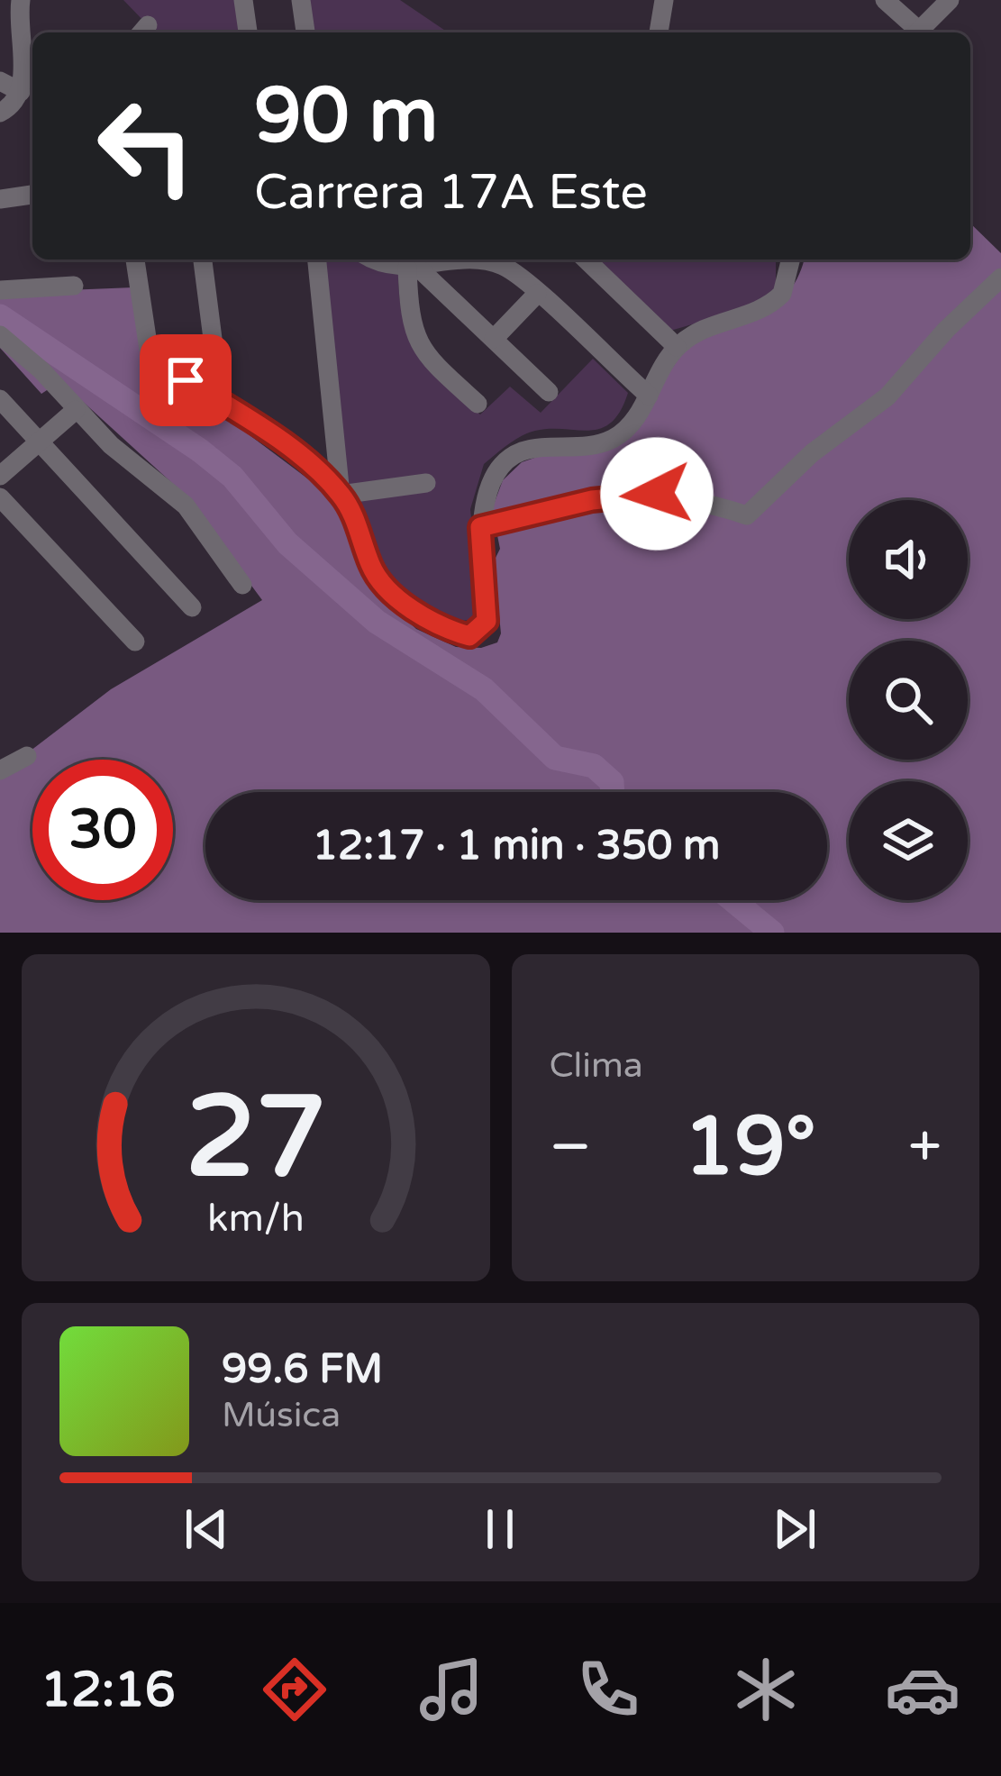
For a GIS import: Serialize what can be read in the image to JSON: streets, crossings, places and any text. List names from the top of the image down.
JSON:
{
  "page": {
    "turn": ["90 m", "Carrera 17A Este"],
    "limit": "30",
    "trip": "12:17 · 1 min · 350 m",
    "tile": "Clima",
    "heat": ["−", "19°", "+"],
    "song": ["99.6 FM", "Música"],
    "tabs": "12:16",
    "gauge": ["27", "km/h"]
  }
}
